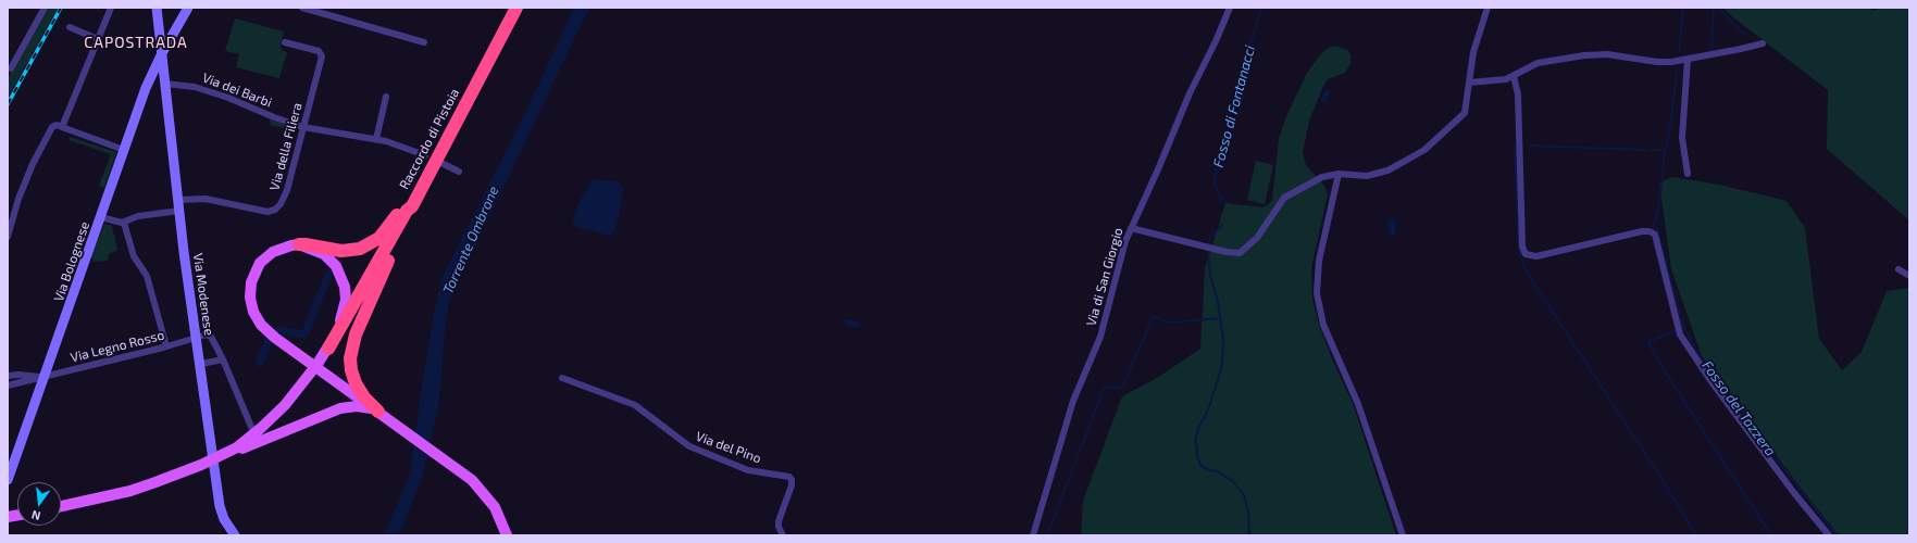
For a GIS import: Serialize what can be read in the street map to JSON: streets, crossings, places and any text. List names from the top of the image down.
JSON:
{
  "streets": {
    "highway": ["Raccordo di Pistoia"],
    "main road": ["Via Bolognese", "Via Modenese"],
    "street": [
      "Via dei Barbi",
      "Via della Filiera",
      "Via di San Giorgio",
      "Via Legno Rosso",
      "Via del Pino"
    ]
  },
  "crossings": [
    ["Via dei Barbi", "Via della Filiera"],
    ["Via dei Barbi", "Via Modenese"],
    ["Via della Filiera", "Via Modenese"],
    ["Via Bolognese", "Via Modenese"],
    ["Via Bolognese", "Via Legno Rosso"],
    ["Via Modenese", "Via Legno Rosso"]
  ],
  "districts": ["CAPOSTRADA"],
  "water": ["Fosso di Fontanacci", "Torrente Ombrone", "Fosso del Tazzera"],
  "north": "bottom"
}
